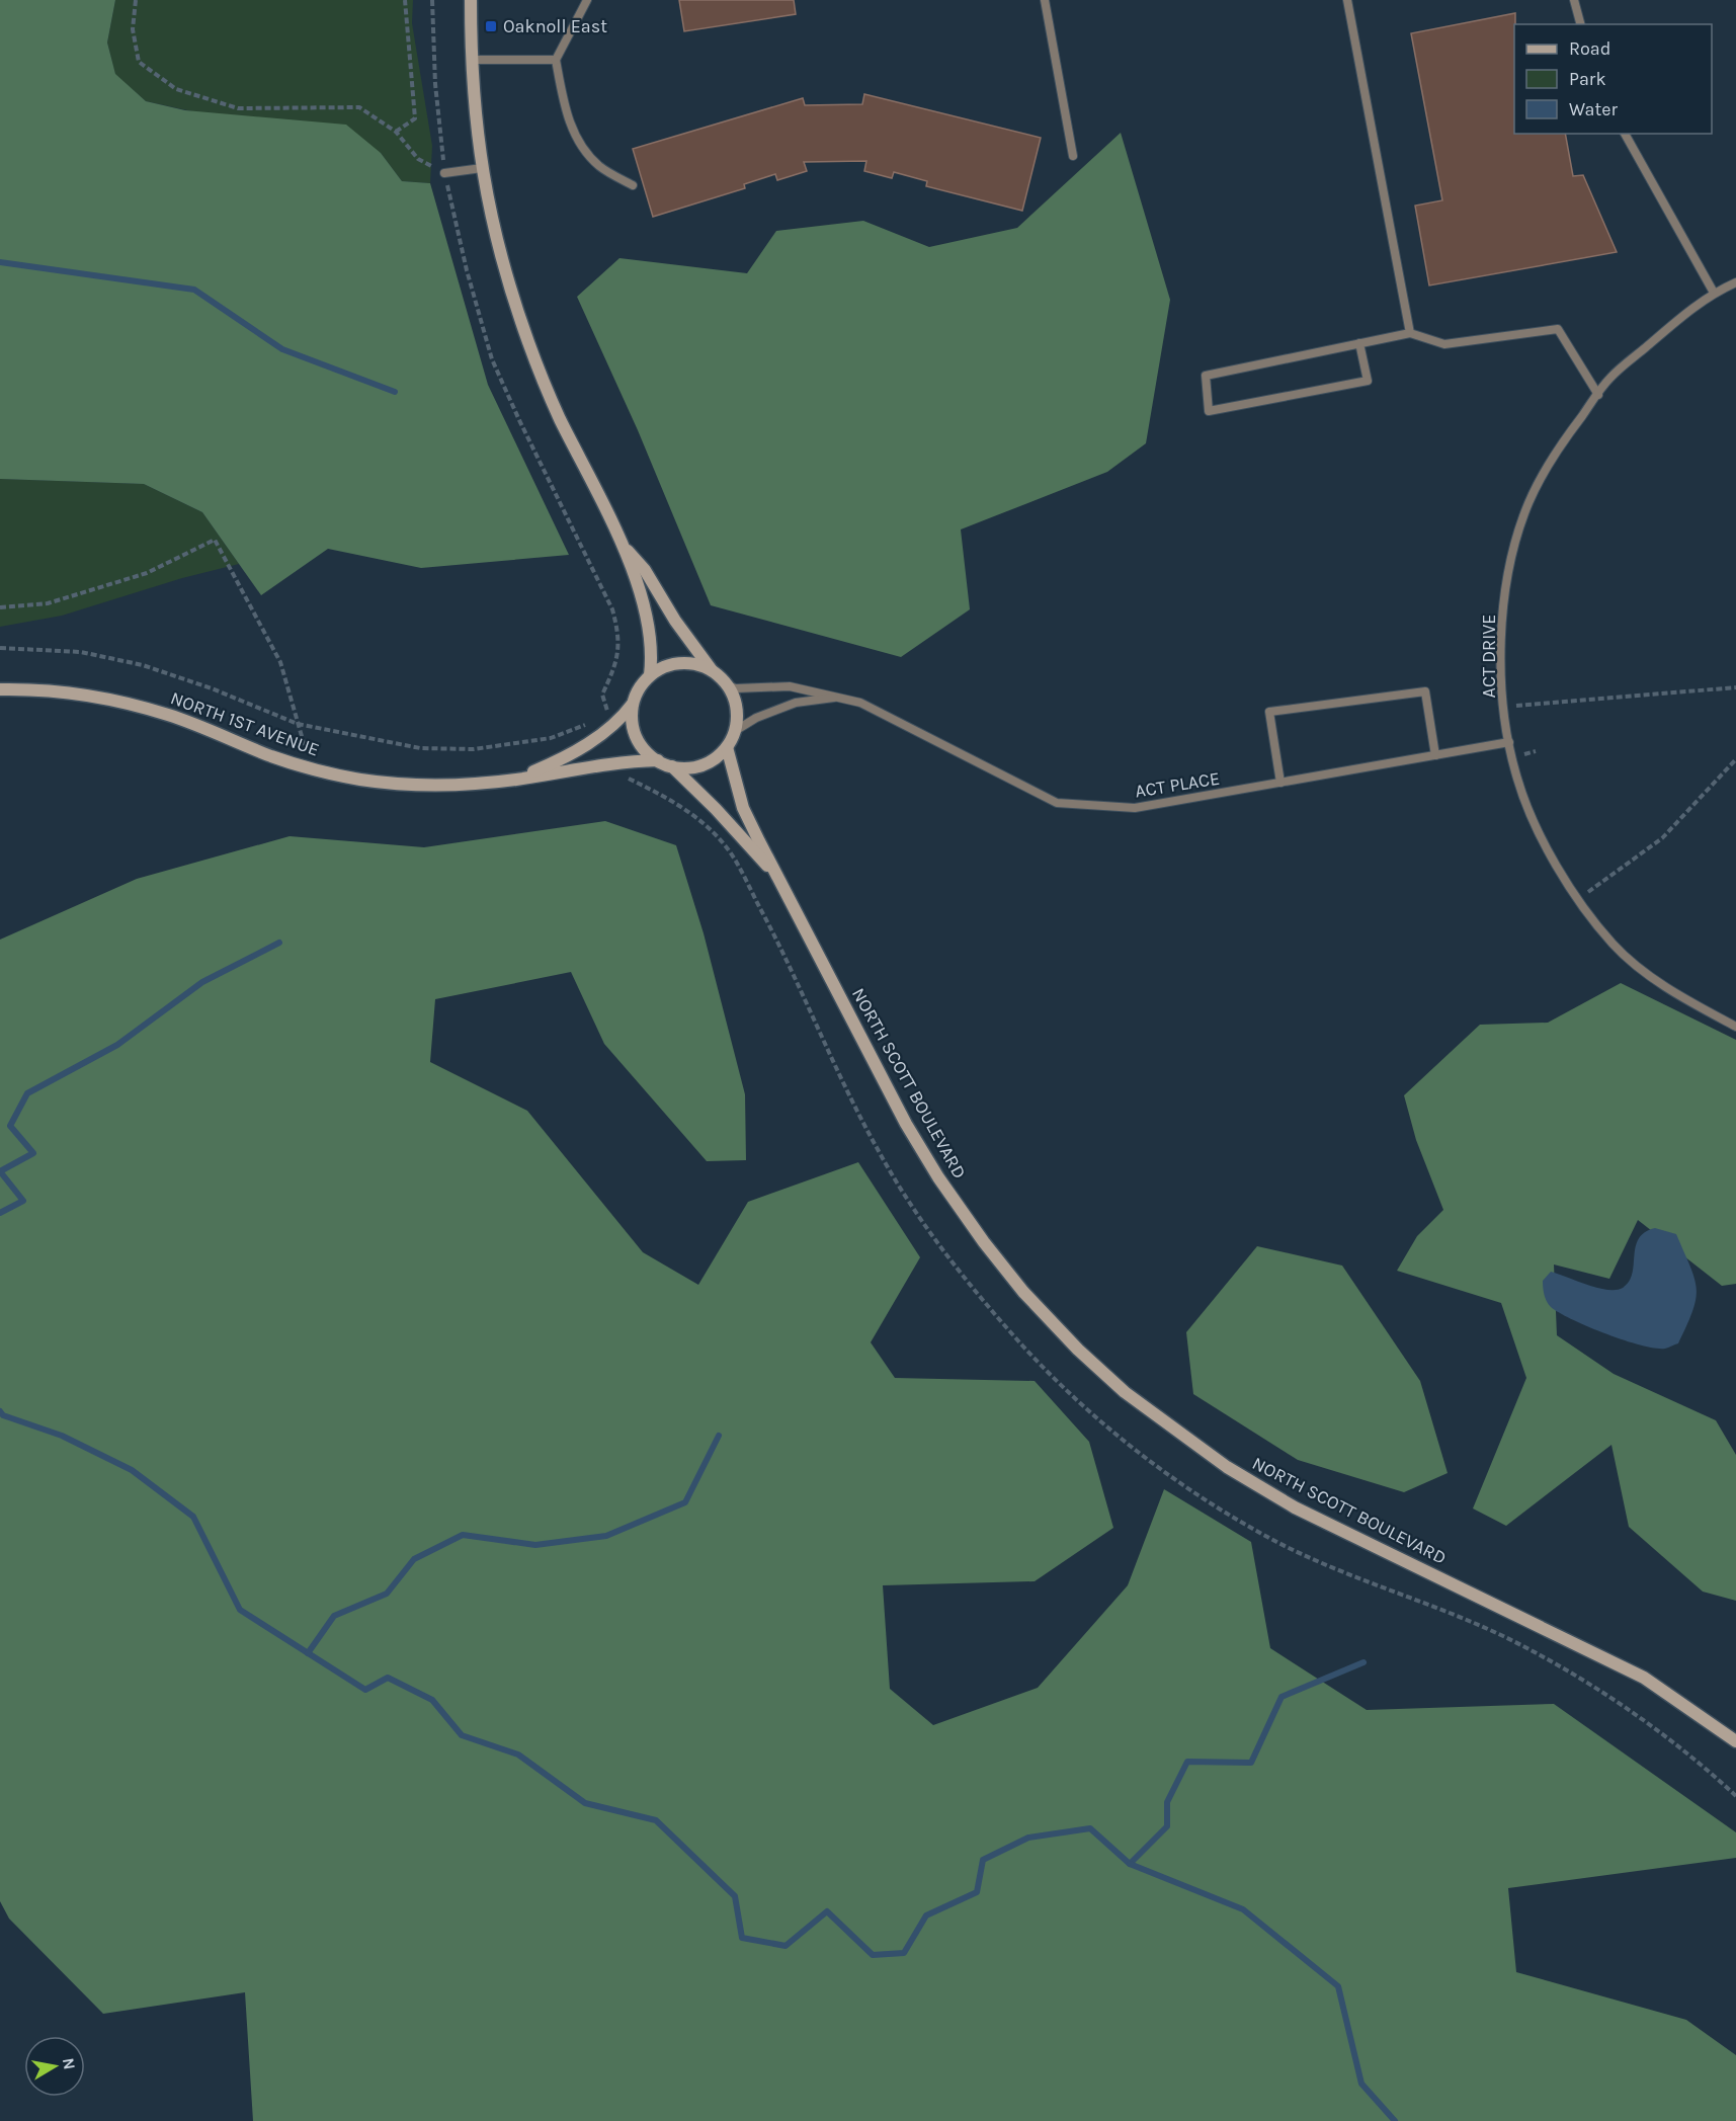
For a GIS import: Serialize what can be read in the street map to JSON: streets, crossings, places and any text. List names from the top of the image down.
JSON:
{
  "streets": {
    "main road": ["NORTH 1ST AVENUE", "NORTH SCOTT BOULEVARD"],
    "lane": ["ACT DRIVE", "ACT PLACE"]
  },
  "crossings": [
    ["ACT DRIVE", "ACT PLACE"],
    ["NORTH 1ST AVENUE", "ACT PLACE"],
    ["NORTH 1ST AVENUE", "NORTH SCOTT BOULEVARD"],
    ["ACT PLACE", "NORTH SCOTT BOULEVARD"]
  ],
  "places": {
    "transit": ["Oaknoll East"]
  },
  "legend": ["Road", "Park", "Water"],
  "north": "right"
}
